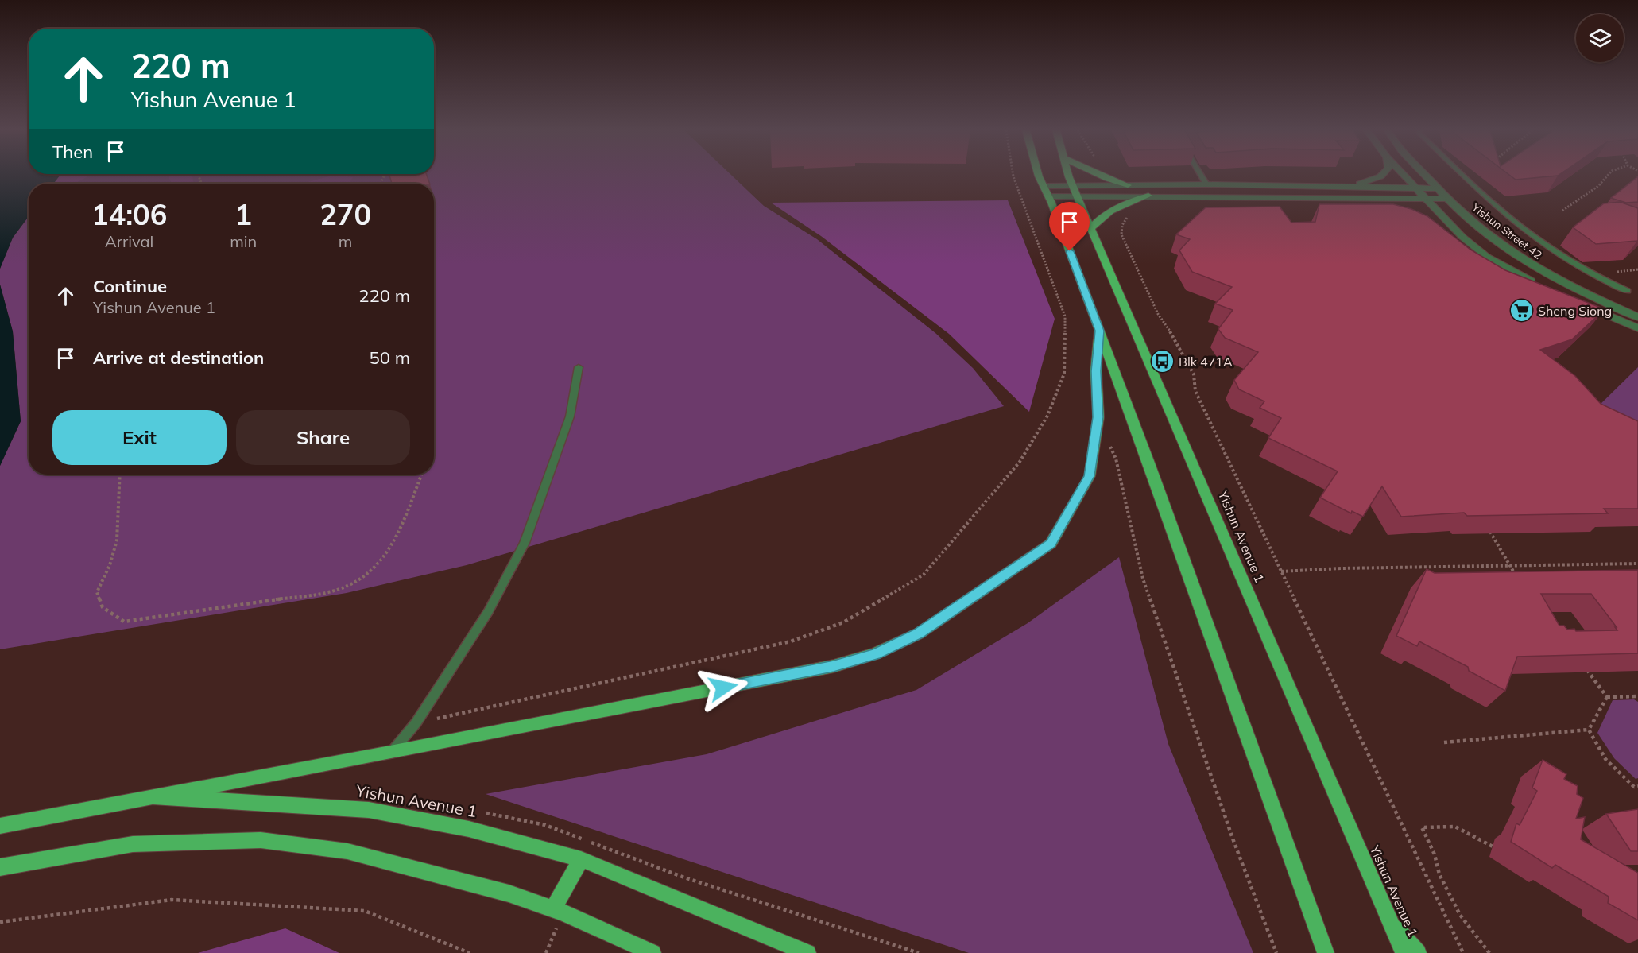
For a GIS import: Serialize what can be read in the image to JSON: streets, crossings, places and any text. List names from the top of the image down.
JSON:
{
  "streets": {
    "main road": ["Yishun Avenue 1"],
    "street": ["Yishun Street 42"]
  },
  "places": {
    "supermarket": ["Sheng Siong"],
    "bus stop": ["Blk 471A"]
  },
  "page": {
    "turn": ["220 m", "Yishun Avenue 1"],
    "then": "Then",
    "eta": [
      "14:06",
      "Arrival",
      "1",
      "min",
      "270",
      "m"
    ],
    "list": [
      {
        "name": "Continue",
        "note": "Yishun Avenue 1",
        "value": "220 m"
      },
      {
        "name": "Arrive at destination",
        "value": "50 m"
      }
    ],
    "buttons": ["Exit", "Share"]
  }
}
